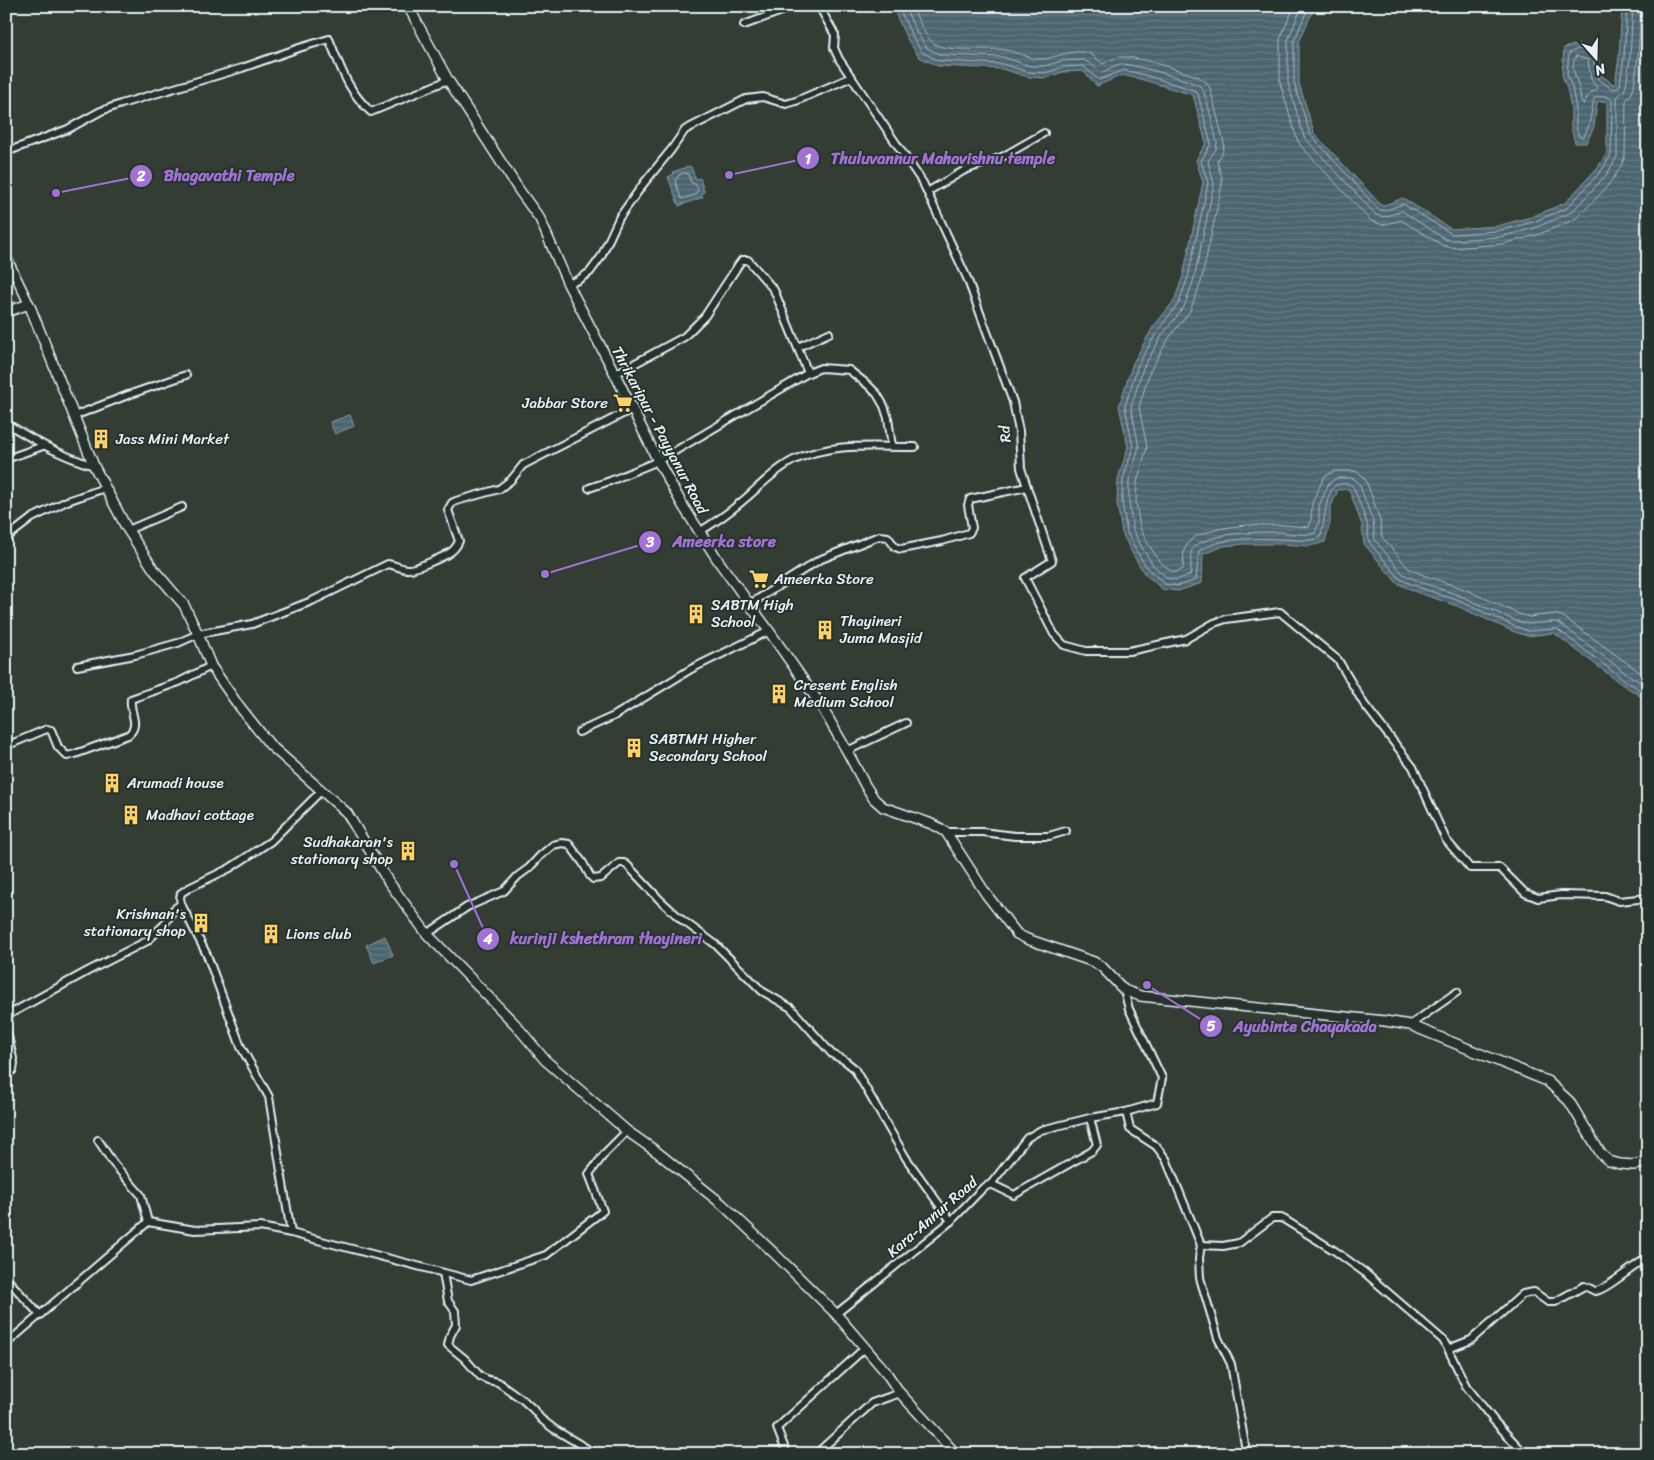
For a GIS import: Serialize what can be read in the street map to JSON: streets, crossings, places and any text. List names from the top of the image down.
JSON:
{
  "streets": {
    "main road": ["Thrikaripur - Payyanur Road"],
    "street": ["Rd", "Kara-Annur Road"]
  },
  "places": {
    "other": [
      "Thuluvannur Mahavishnu temple",
      "Bhagavathi Temple",
      "Ameerka store",
      "kurinji kshethram thayineri",
      "Ayubinte Chayakada"
    ],
    "supermarket": ["Jabbar Store", "Ameerka Store"],
    "building": [
      "Jass Mini Market",
      "SABTM High School",
      "Thayineri Juma Masjid",
      "Cresent English Medium School",
      "SABTMH Higher Secondary School",
      "Arumadi house",
      "Madhavi cottage",
      "Sudhakaran's stationary shop",
      "Krishnan's stationary shop",
      "Lions club"
    ]
  },
  "north": "bottom"
}
